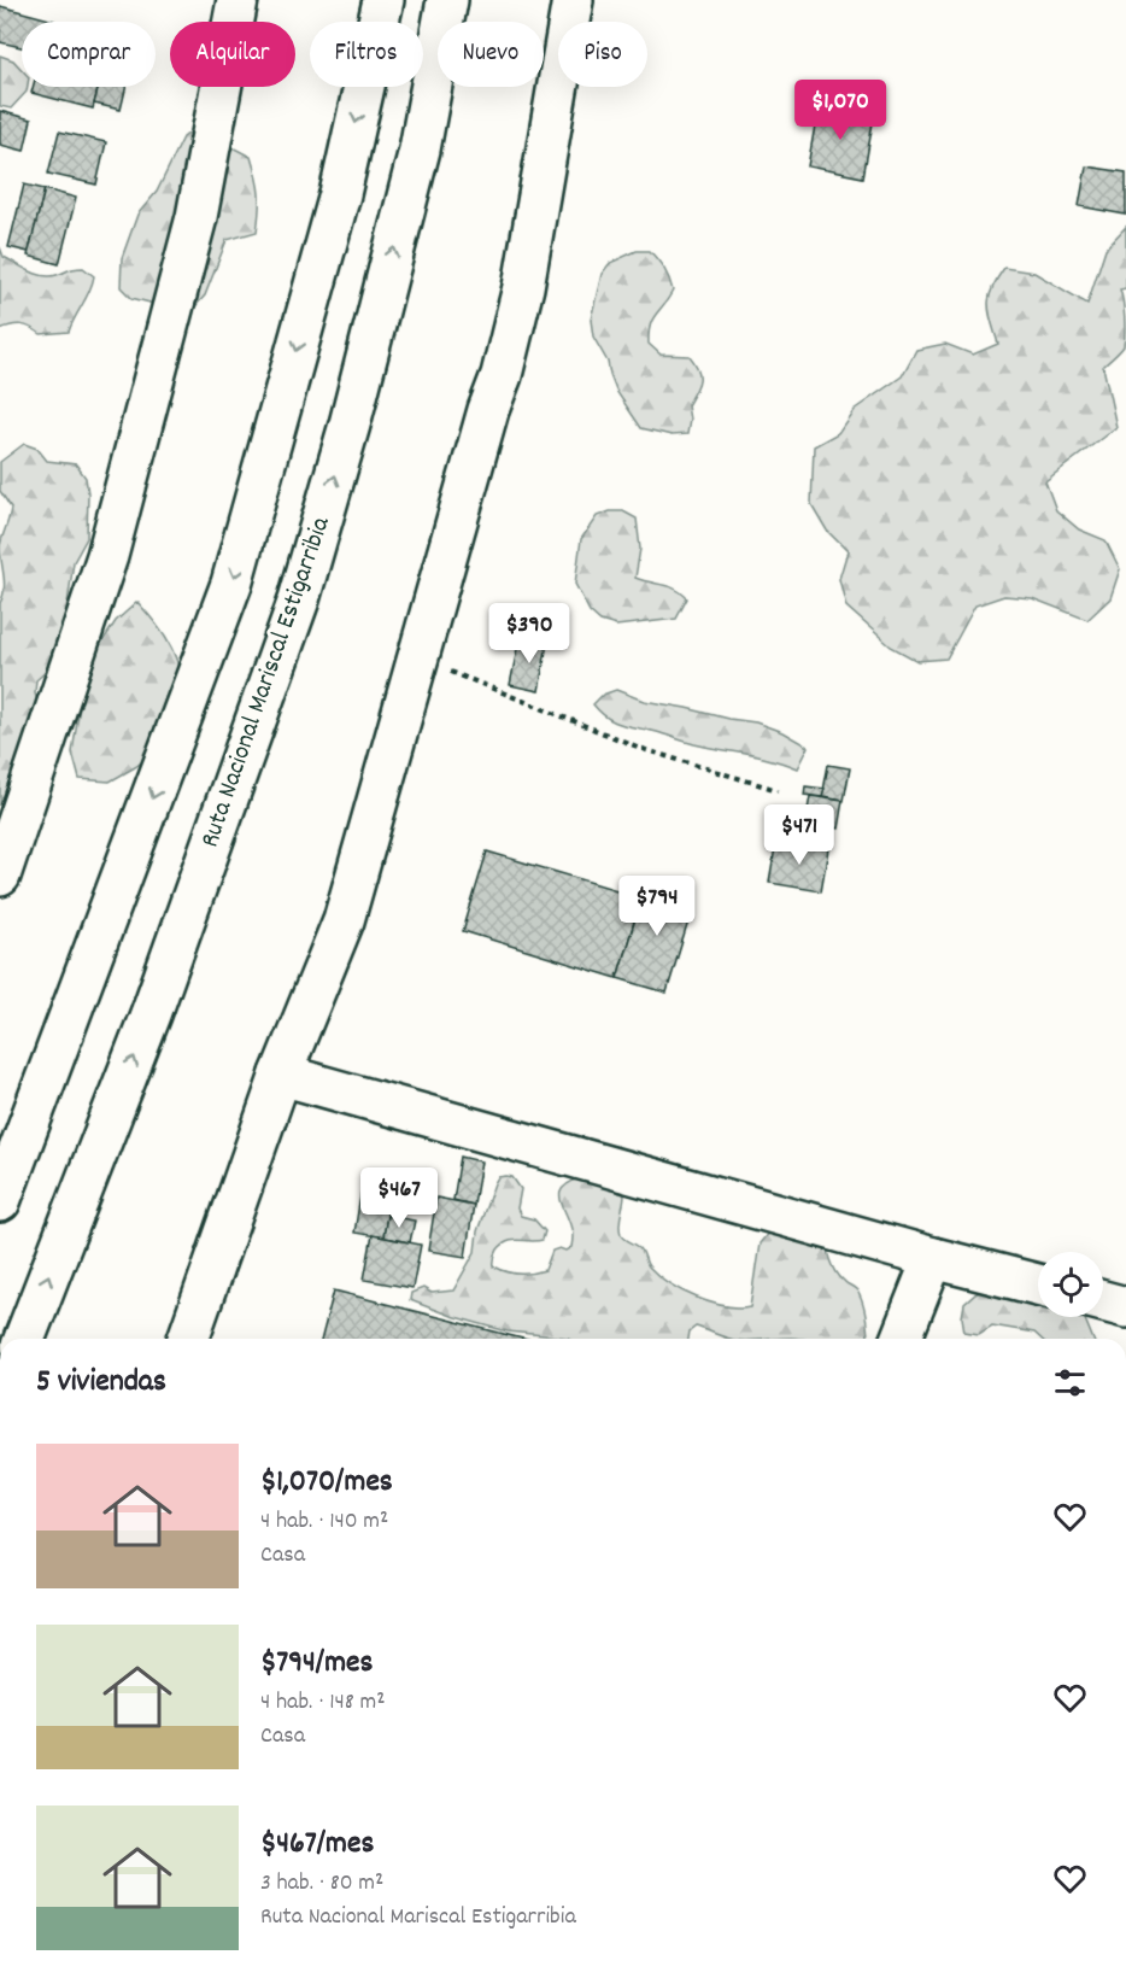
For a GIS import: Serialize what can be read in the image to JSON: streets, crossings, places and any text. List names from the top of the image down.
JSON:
{
  "streets": {
    "main road": ["Ruta Nacional Mariscal Estigarribia"]
  },
  "page": {
    "chip": [
      "Comprar",
      "Alquilar",
      "Filtros",
      "Nuevo",
      "Piso"
    ],
    "price": [
      "$1,070",
      "$390",
      "$471",
      "$794",
      "$467"
    ],
    "heading": "5 viviendas",
    "list": [
      {
        "name": "$1,070/mes",
        "note": "4 hab. · 140 m² · Casa"
      },
      {
        "name": "$794/mes",
        "note": "4 hab. · 148 m² · Casa"
      },
      {
        "name": "$467/mes",
        "note": "3 hab. · 80 m² · Ruta Nacional Mariscal Estigarribia"
      }
    ]
  }
}
